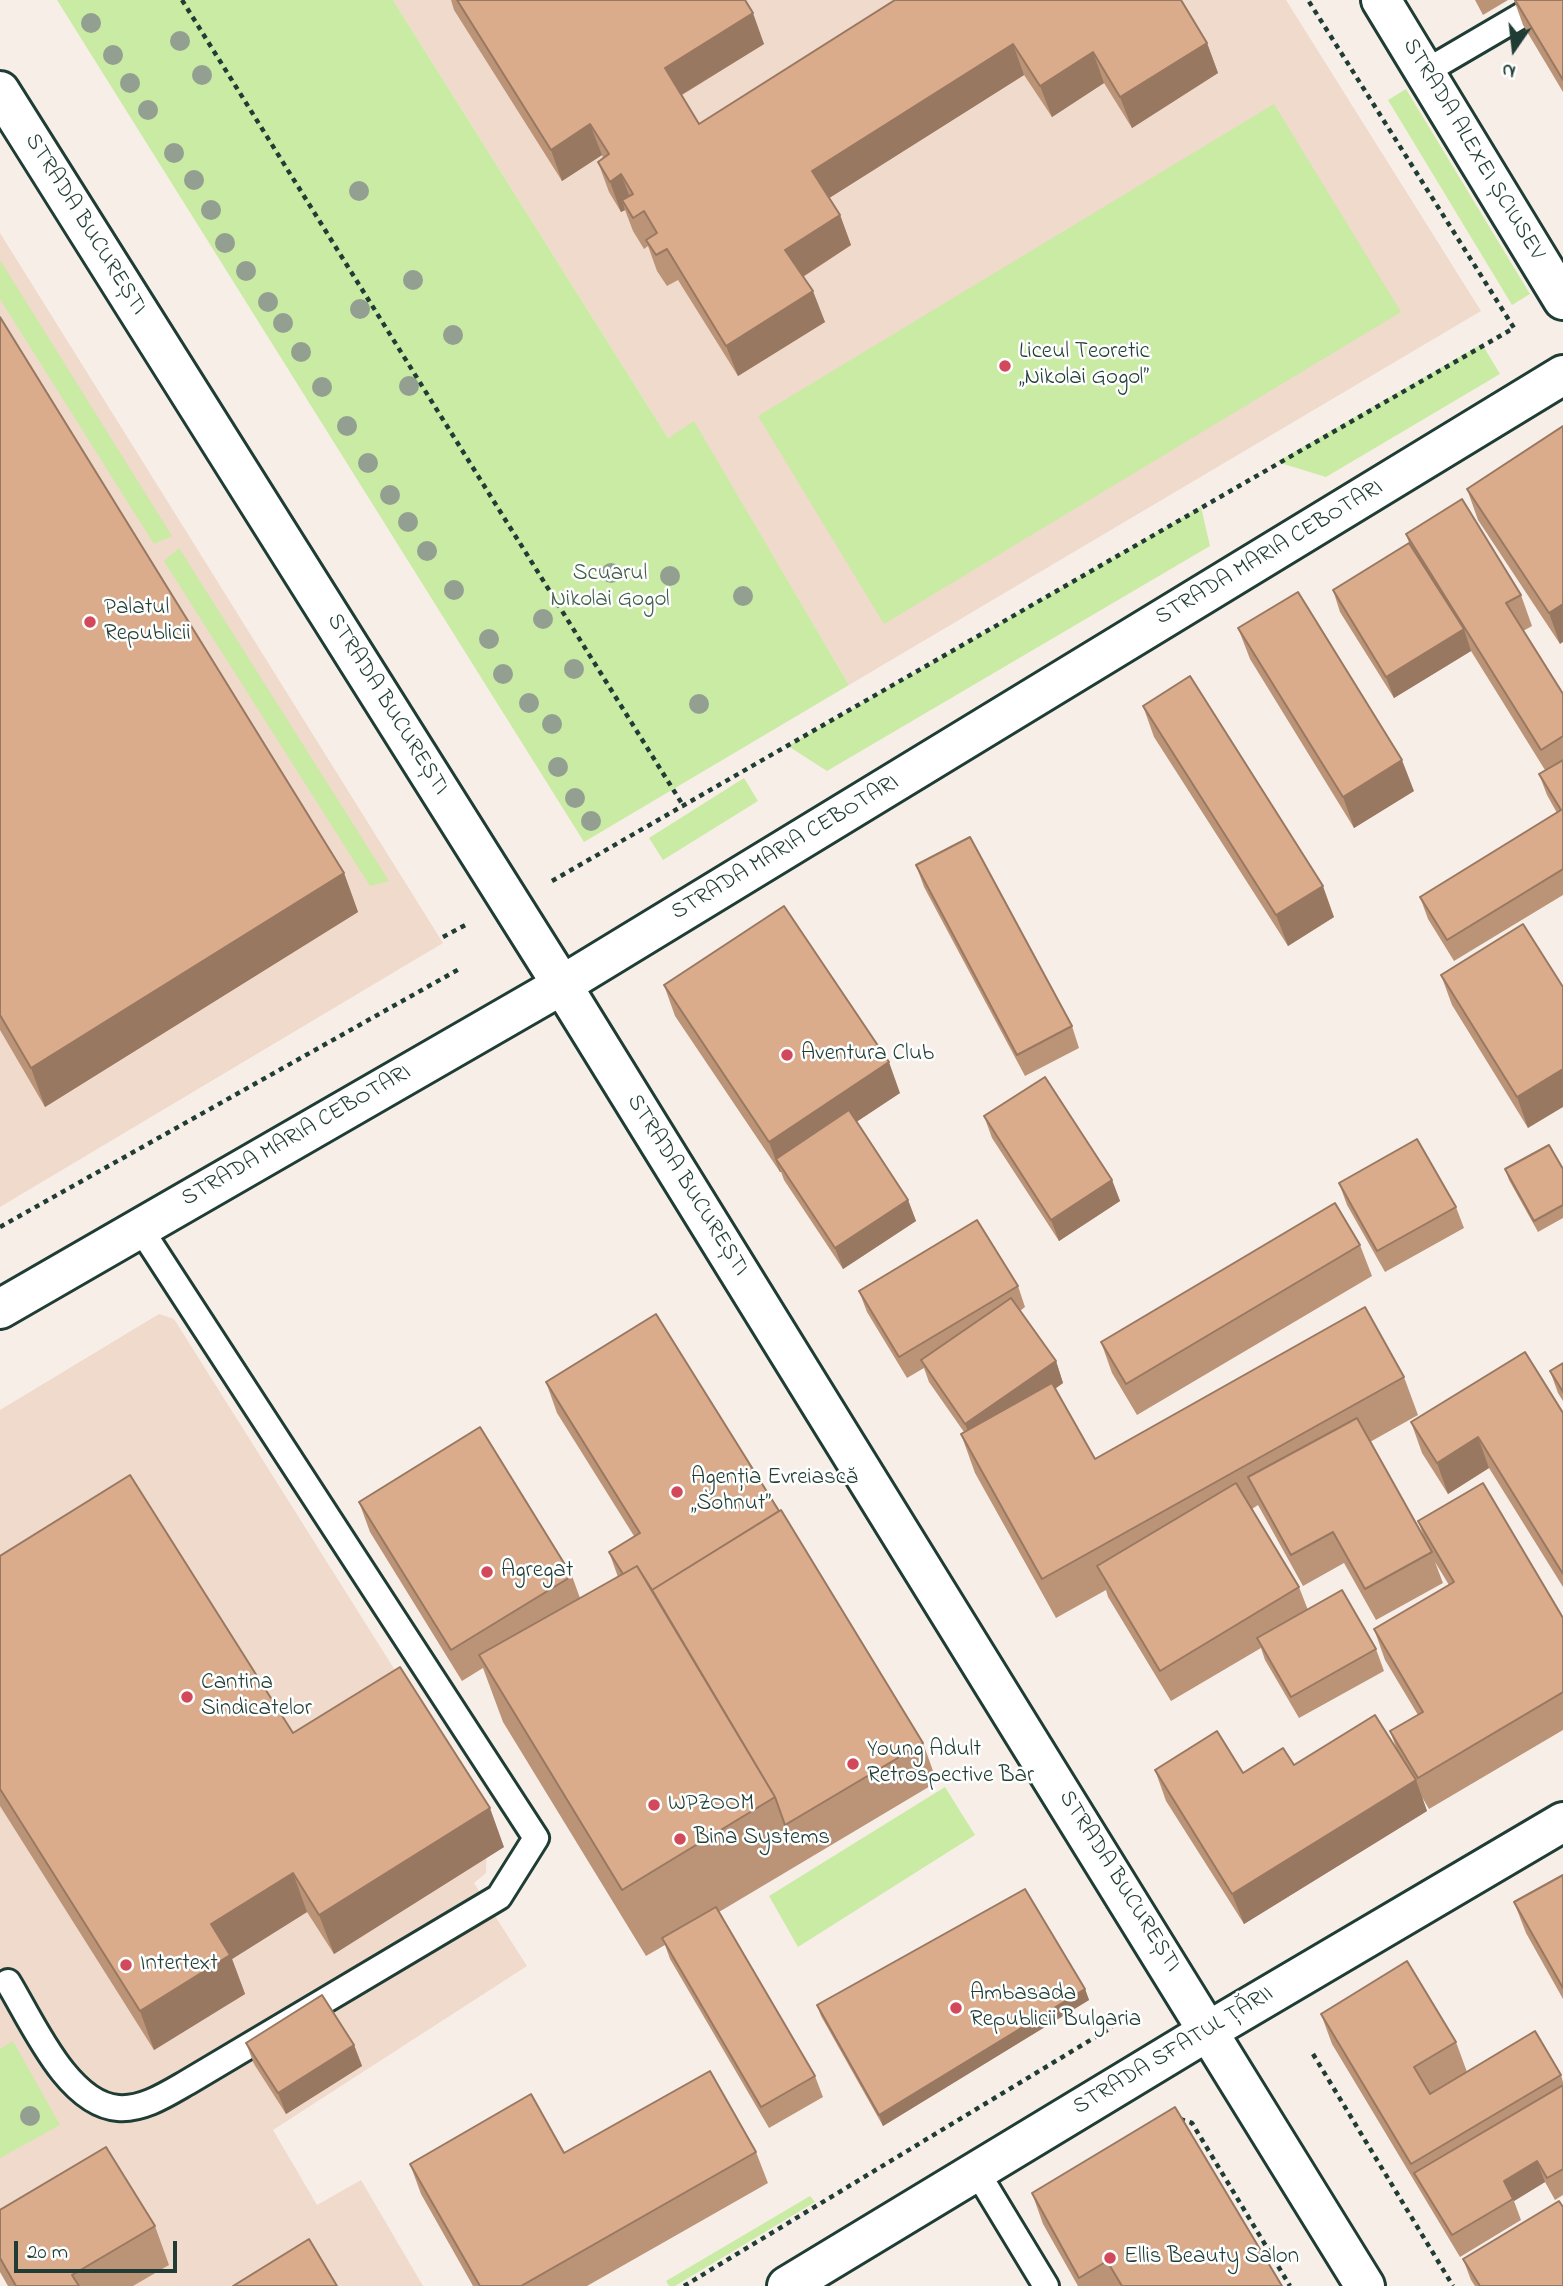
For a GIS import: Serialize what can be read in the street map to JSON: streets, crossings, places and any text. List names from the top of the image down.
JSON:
{
  "streets": {
    "main road": [
      "STRADA ALEXEI ȘCIUSEV",
      "STRADA BUCUREȘTI",
      "STRADA MARIA CEBOTARI",
      "STRADA SFATUL ȚĂRII"
    ]
  },
  "crossings": [
    ["STRADA BUCUREȘTI", "STRADA MARIA CEBOTARI"],
    ["STRADA BUCUREȘTI", "STRADA SFATUL ȚĂRII"]
  ],
  "parks": ["Scuarul Nikolai Gogol"],
  "places": [
    "Liceul Teoretic „Nikolai Gogol”",
    "Palatul Republicii",
    "Aventura Club",
    "Agenția Evreiască „Sohnut”",
    "Agregat",
    "Cantina Sindicatelor",
    "Young Adult Retrospective Bar",
    "WPZOOM",
    "Bina Systems",
    "Intertext",
    "Ambasada Republicii Bulgaria",
    "Ellis Beauty Salon"
  ],
  "scale_bar": "20 m",
  "north": "bottom"
}
